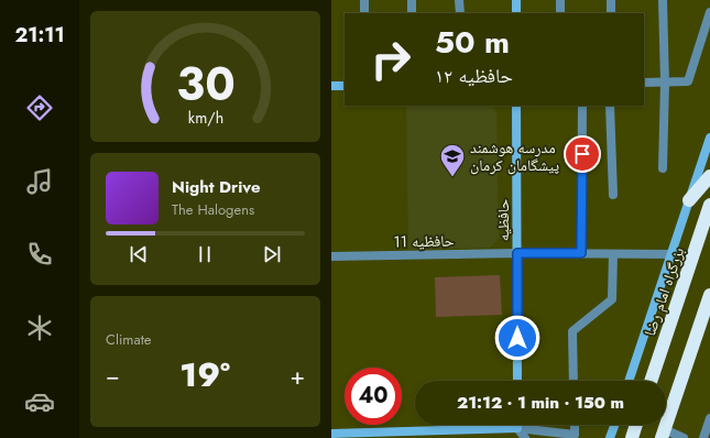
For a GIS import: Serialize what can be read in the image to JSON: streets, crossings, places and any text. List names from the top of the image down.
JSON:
{
  "streets": {
    "highway": ["بزرگراه امام رضا"],
    "street": ["حافظیه", "حافظیه 11"]
  },
  "crossings": [
    ["حافظیه", "حافظیه 11"]
  ],
  "places": {
    "school or university": ["مدرسه هوشمند پیشگامان کرمان"]
  },
  "page": {
    "tabs": "21:11",
    "turn": ["50 m", "حافظیه ۱۲"],
    "song": ["Night Drive", "The Halogens"],
    "tile": "Climate",
    "heat": ["−", "19°", "+"],
    "limit": "40",
    "trip": "21:12 · 1 min · 150 m",
    "gauge": ["30", "km/h"]
  }
}
